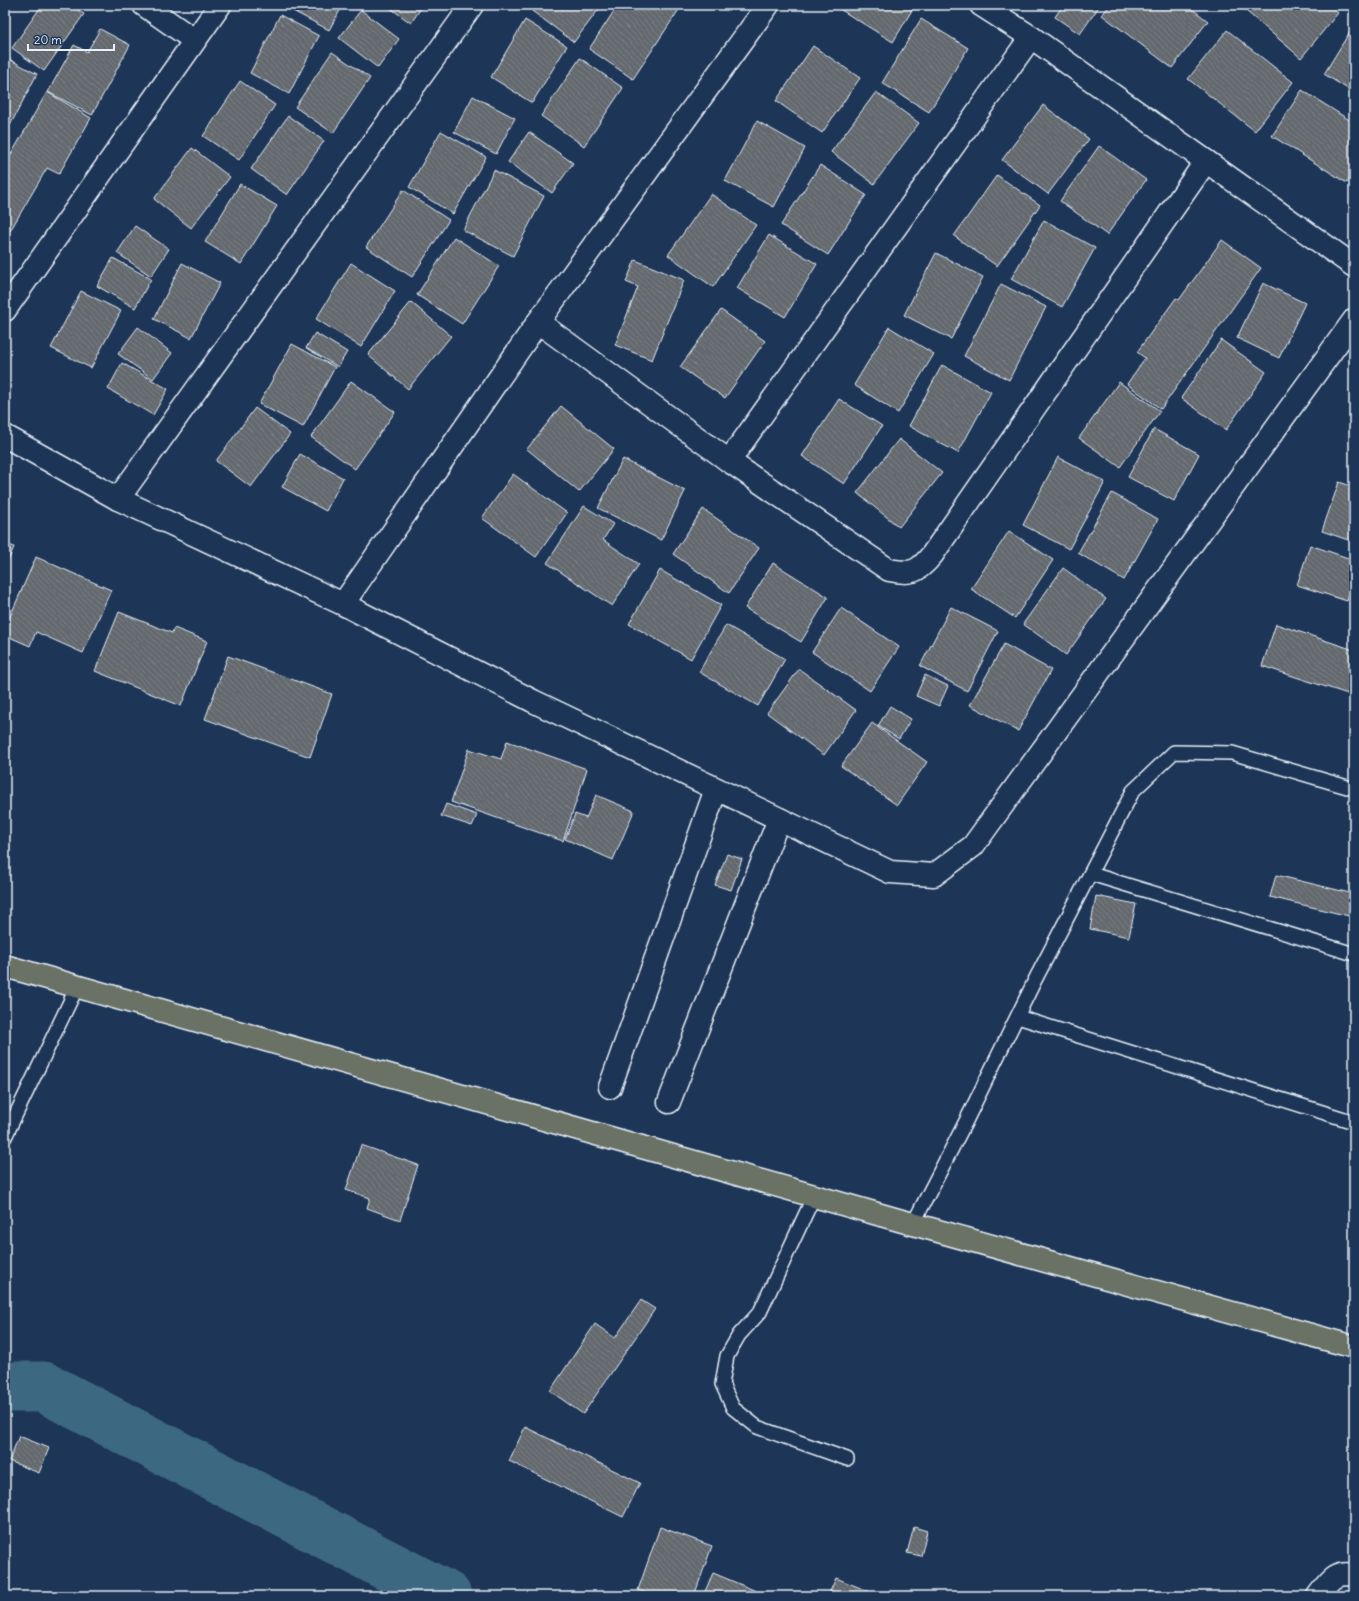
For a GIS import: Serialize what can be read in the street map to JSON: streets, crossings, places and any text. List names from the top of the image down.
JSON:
{
  "scale_bar": "20 m"
}
